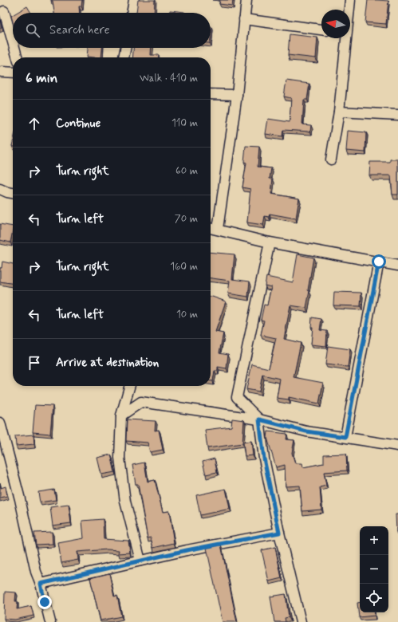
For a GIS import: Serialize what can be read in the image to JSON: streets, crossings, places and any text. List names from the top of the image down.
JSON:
{
  "north": "left",
  "page": {
    "search": "Search here",
    "heading": ["6 min", "Walk · 410 m"],
    "list": [
      ["Continue", "110 m"],
      ["Turn right", "60 m"],
      ["Turn left", "70 m"],
      ["Turn right", "160 m"],
      ["Turn left", "10 m"],
      "Arrive at destination"
    ],
    "map_buttons": ["+", "−"]
  }
}
